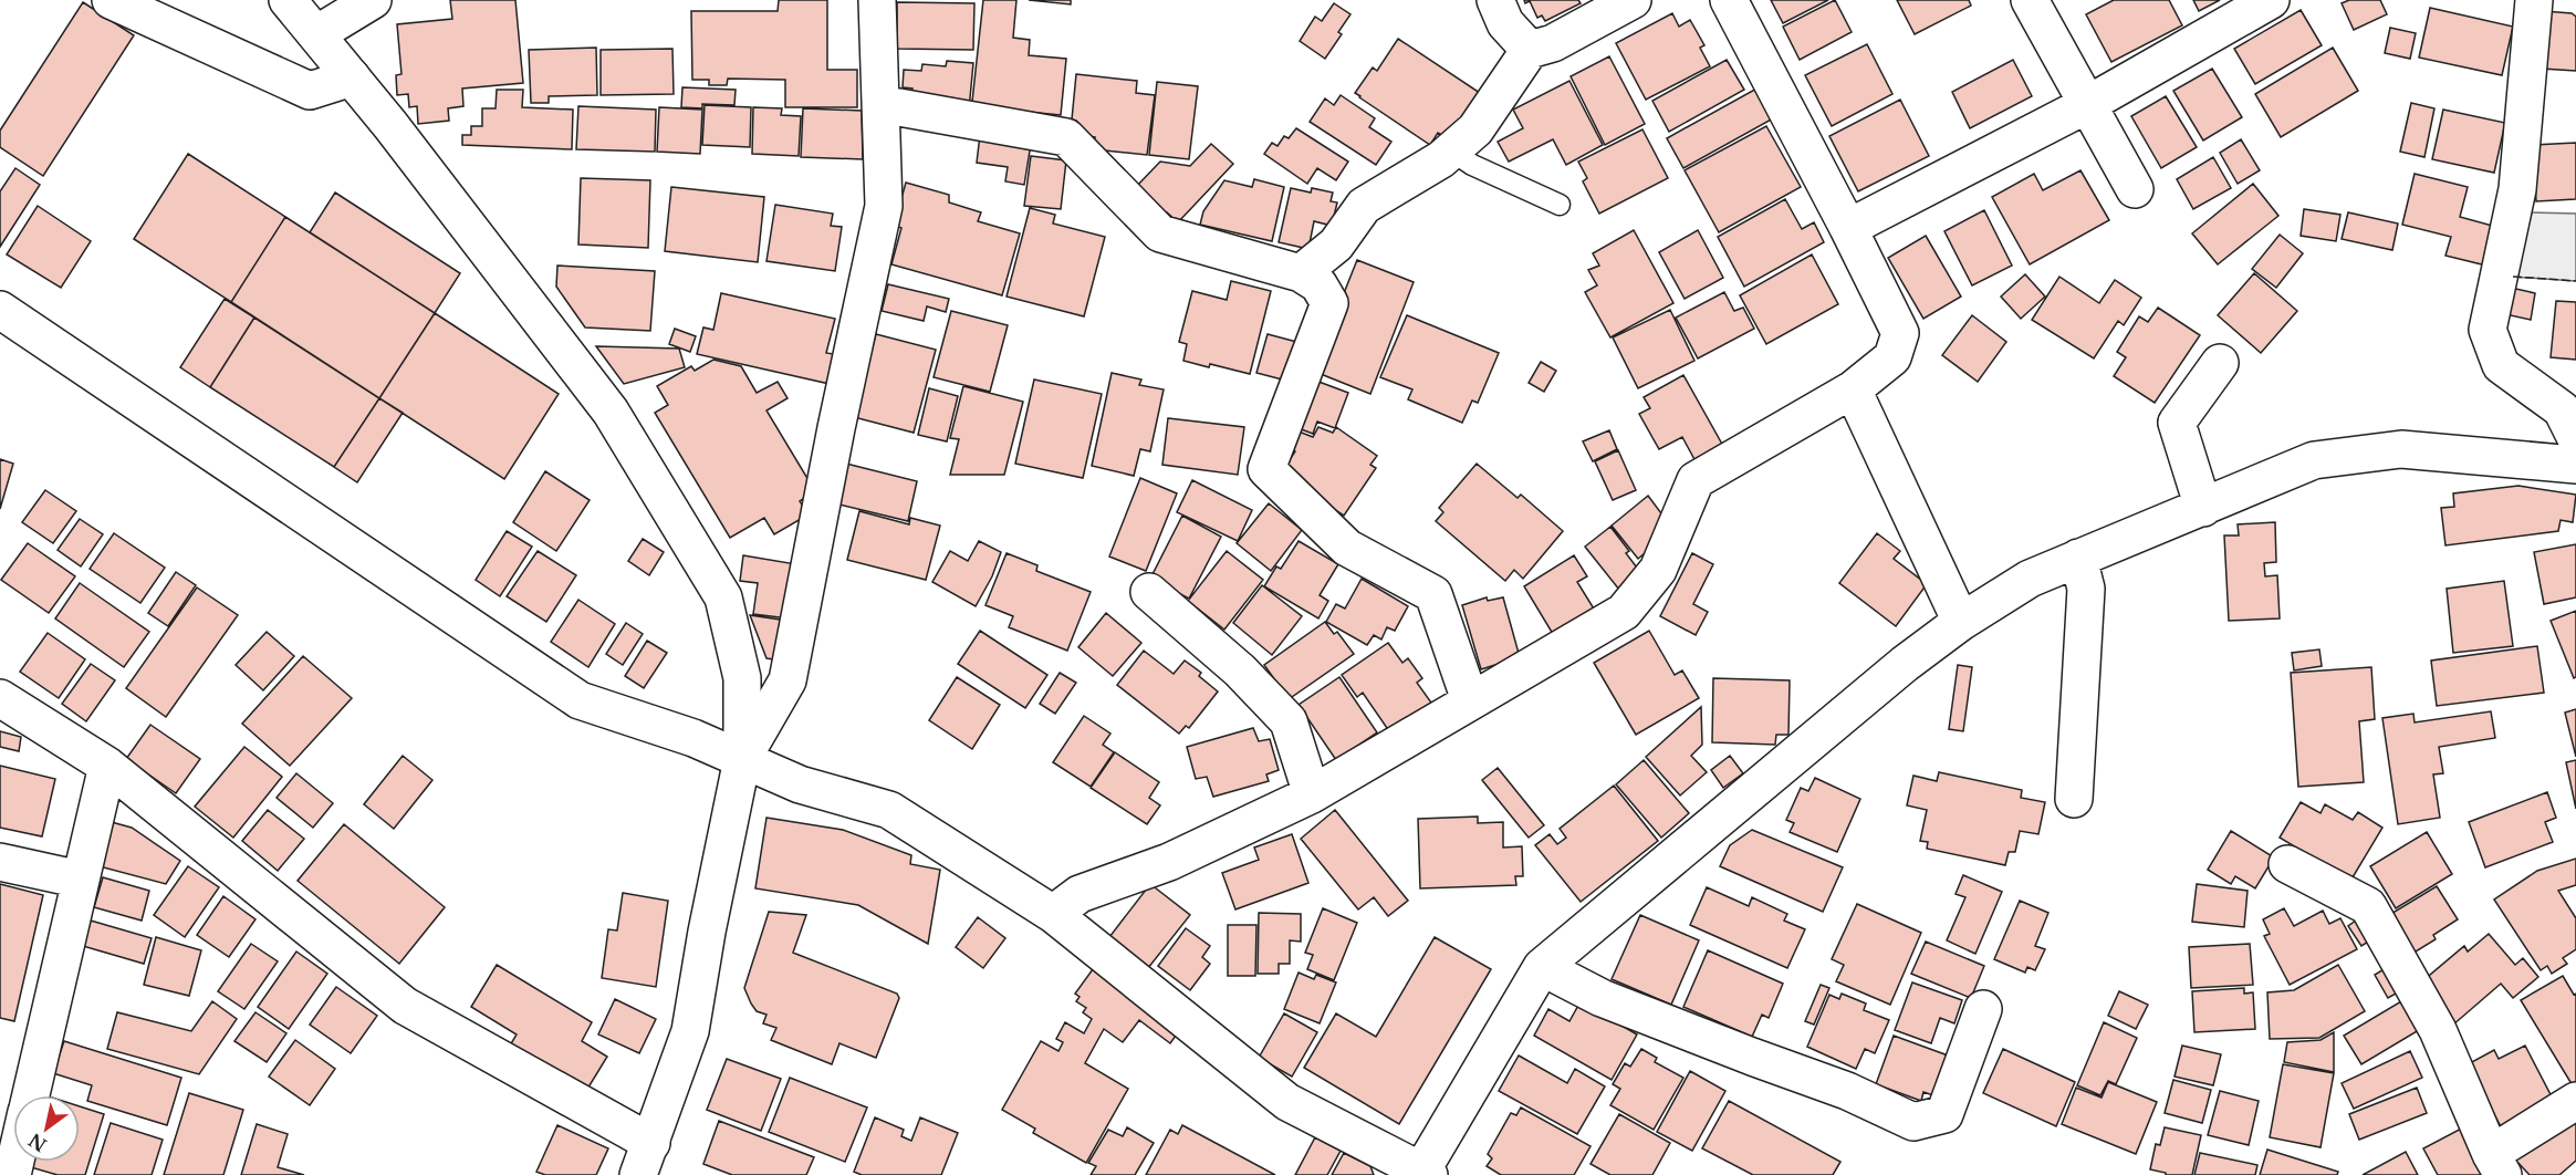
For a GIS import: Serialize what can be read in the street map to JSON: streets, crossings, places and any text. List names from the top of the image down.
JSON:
{
  "north": "bottom left"
}
